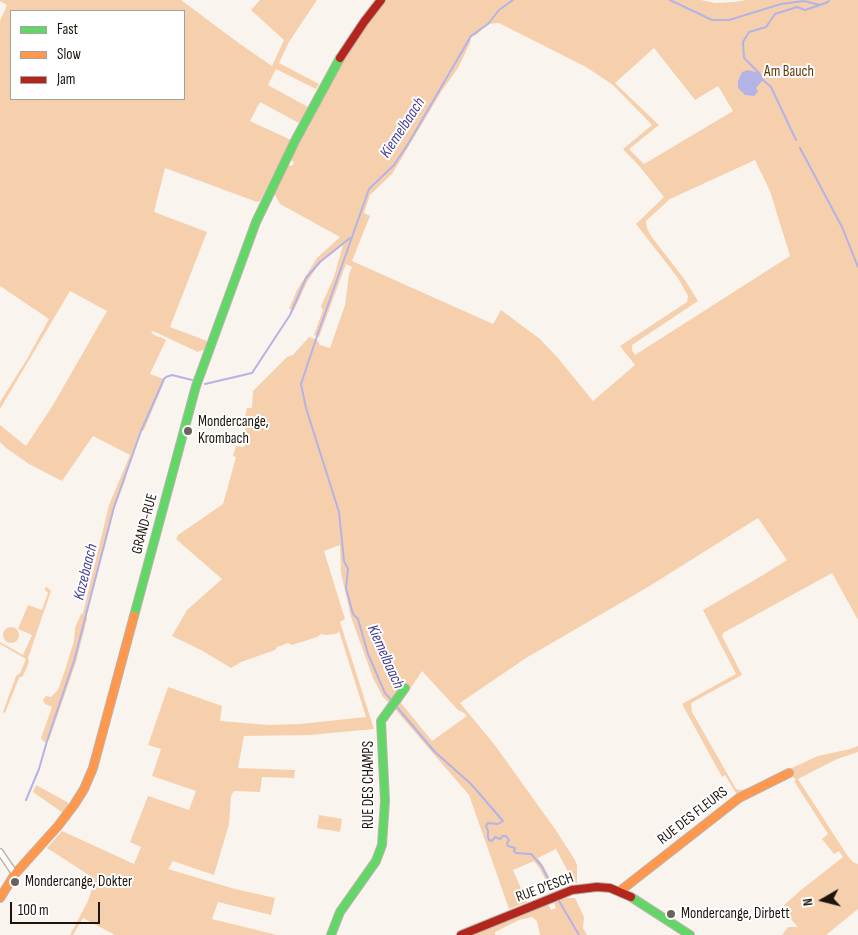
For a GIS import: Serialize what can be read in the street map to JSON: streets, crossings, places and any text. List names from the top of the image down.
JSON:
{
  "streets": {
    "main road": [
      "GRAND-RUE",
      "RUE DES CHAMPS",
      "RUE DES FLEURS",
      "RUE D'ESCH"
    ]
  },
  "crossings": [
    ["RUE DES FLEURS", "RUE D'ESCH"]
  ],
  "water": ["Kiemelbaach", "Kazebaach"],
  "parks": ["Am Bauch"],
  "places": ["Mondercange, Krombach", "Mondercange, Dokter", "Mondercange, Dirbett"],
  "legend": ["Fast", "Slow", "Jam"],
  "scale_bar": "100 m",
  "north": "left"
}
